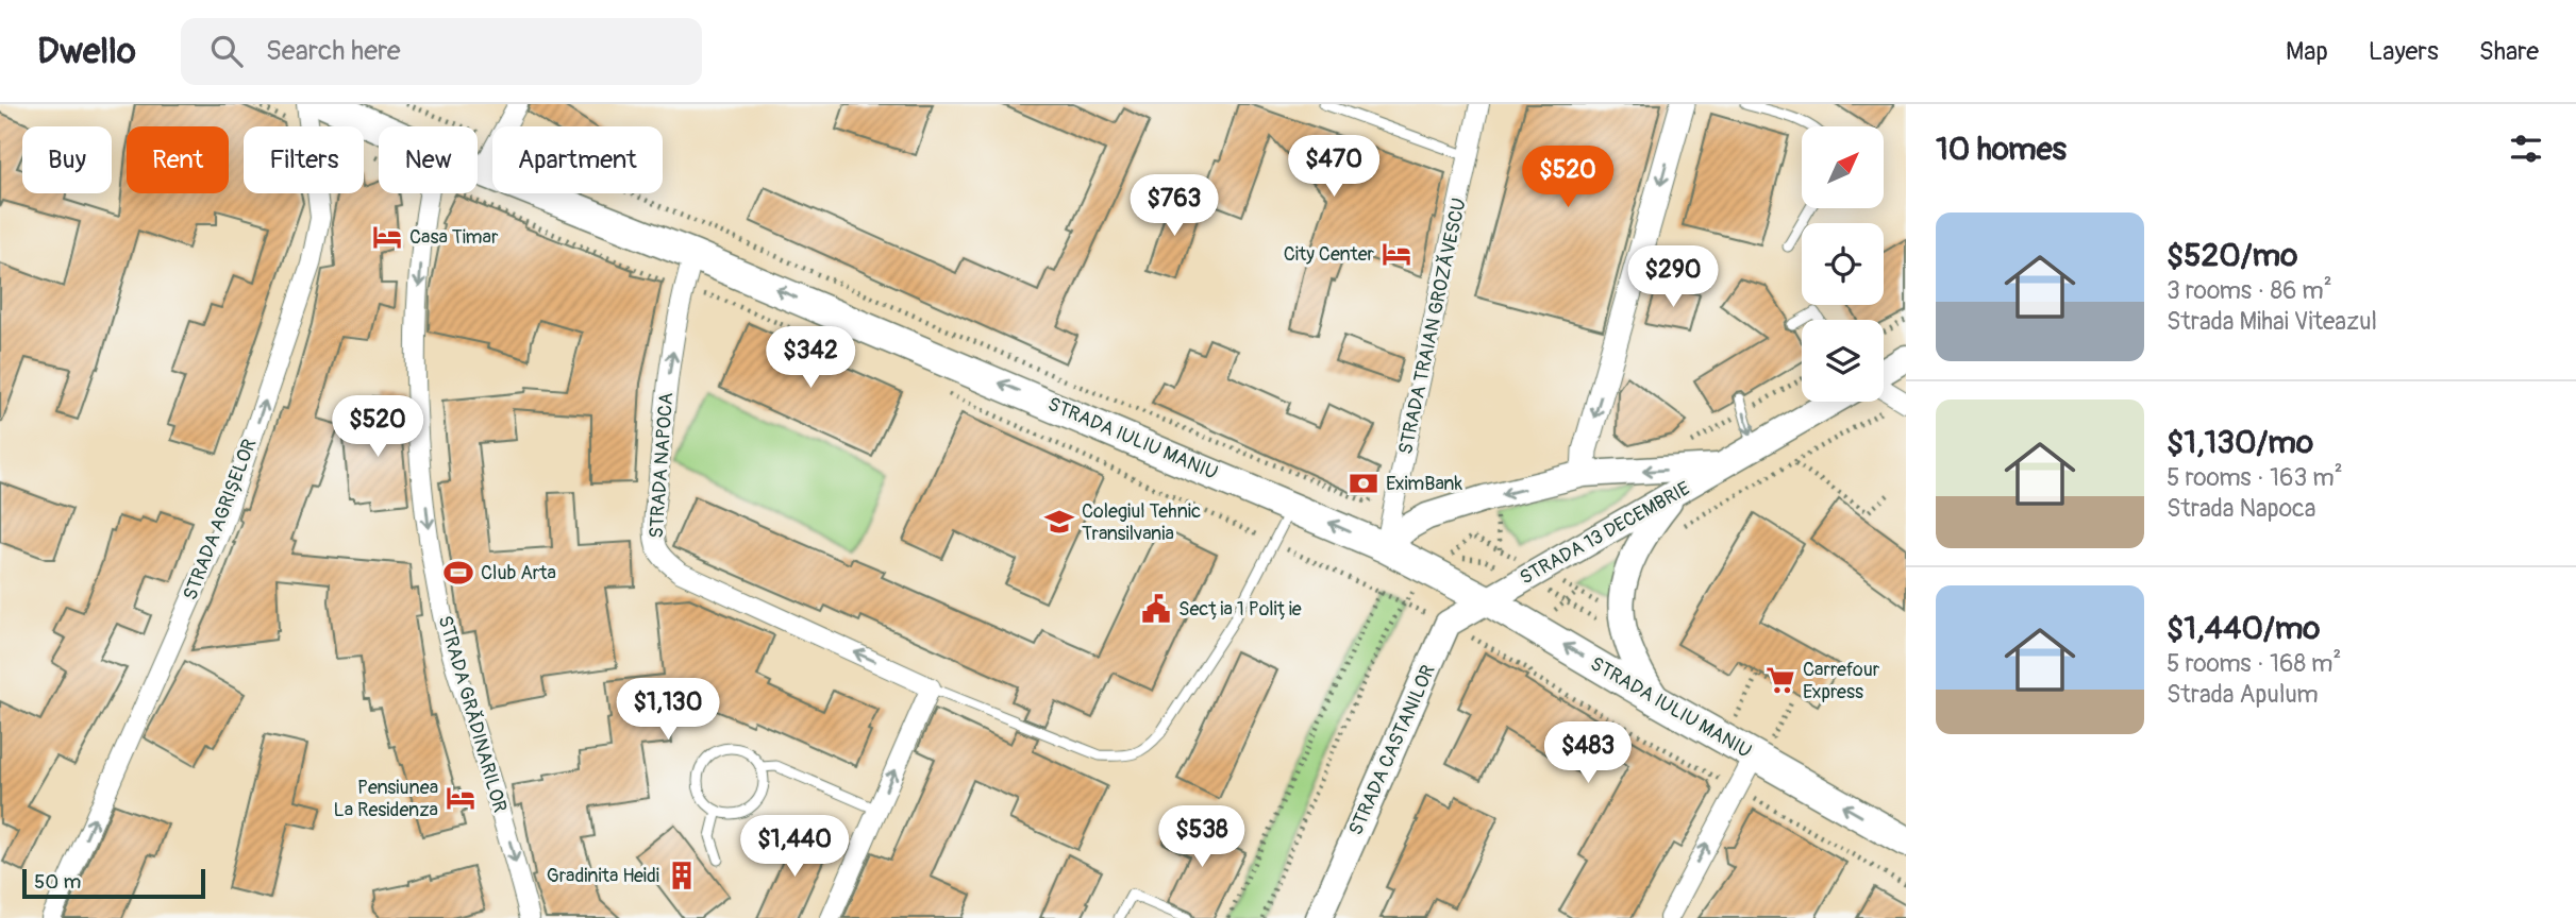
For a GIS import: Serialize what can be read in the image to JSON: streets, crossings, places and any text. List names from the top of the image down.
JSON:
{
  "streets": {
    "main road": ["STRADA IULIU MANIU", "STRADA 13 DECEMBRIE", "STRADA CASTANILOR"],
    "street": [
      "STRADA TRAIAN GROZĂVESCU",
      "STRADA NAPOCA",
      "STRADA AGRIȘELOR",
      "STRADA GRĂDINARILOR"
    ]
  },
  "crossings": [
    ["STRADA TRAIAN GROZĂVESCU", "STRADA IULIU MANIU"],
    ["STRADA TRAIAN GROZĂVESCU", "STRADA 13 DECEMBRIE"],
    ["STRADA IULIU MANIU", "STRADA NAPOCA"],
    ["STRADA IULIU MANIU", "STRADA 13 DECEMBRIE"]
  ],
  "one_way": [
    "STRADA IULIU MANIU",
    "STRADA NAPOCA",
    "STRADA AGRIȘELOR",
    "STRADA GRĂDINARILOR"
  ],
  "places": {
    "hotel": ["Casa Timar", "City Center", "Pensiunea La Residenza"],
    "bank": ["EximBank"],
    "school or university": ["Colegiul Tehnic Transilvania"],
    "sports": ["Club Arta"],
    "public building": ["Secția 1 Poliție"],
    "supermarket": ["Carrefour Express"],
    "building": ["Gradinita Heidi"]
  },
  "scale_bar": "50 m",
  "north": "top right",
  "page": {
    "header": "Dwello",
    "search": "Search here",
    "nav": ["Map", "Layers", "Share"],
    "heading": "10 homes",
    "chip": [
      "Buy",
      "Rent",
      "Filters",
      "New",
      "Apartment"
    ],
    "price": [
      "$470",
      "$520",
      "$763",
      "$290",
      "$342",
      "$520",
      "$1,130",
      "$483",
      "$538",
      "$1,440"
    ],
    "list": [
      {
        "name": "$520/mo",
        "note": "3 rooms · 86 m² · Strada Mihai Viteazul"
      },
      {
        "name": "$1,130/mo",
        "note": "5 rooms · 163 m² · Strada Napoca"
      },
      {
        "name": "$1,440/mo",
        "note": "5 rooms · 168 m² · Strada Apulum"
      }
    ],
    "scale": "50 m"
  }
}
